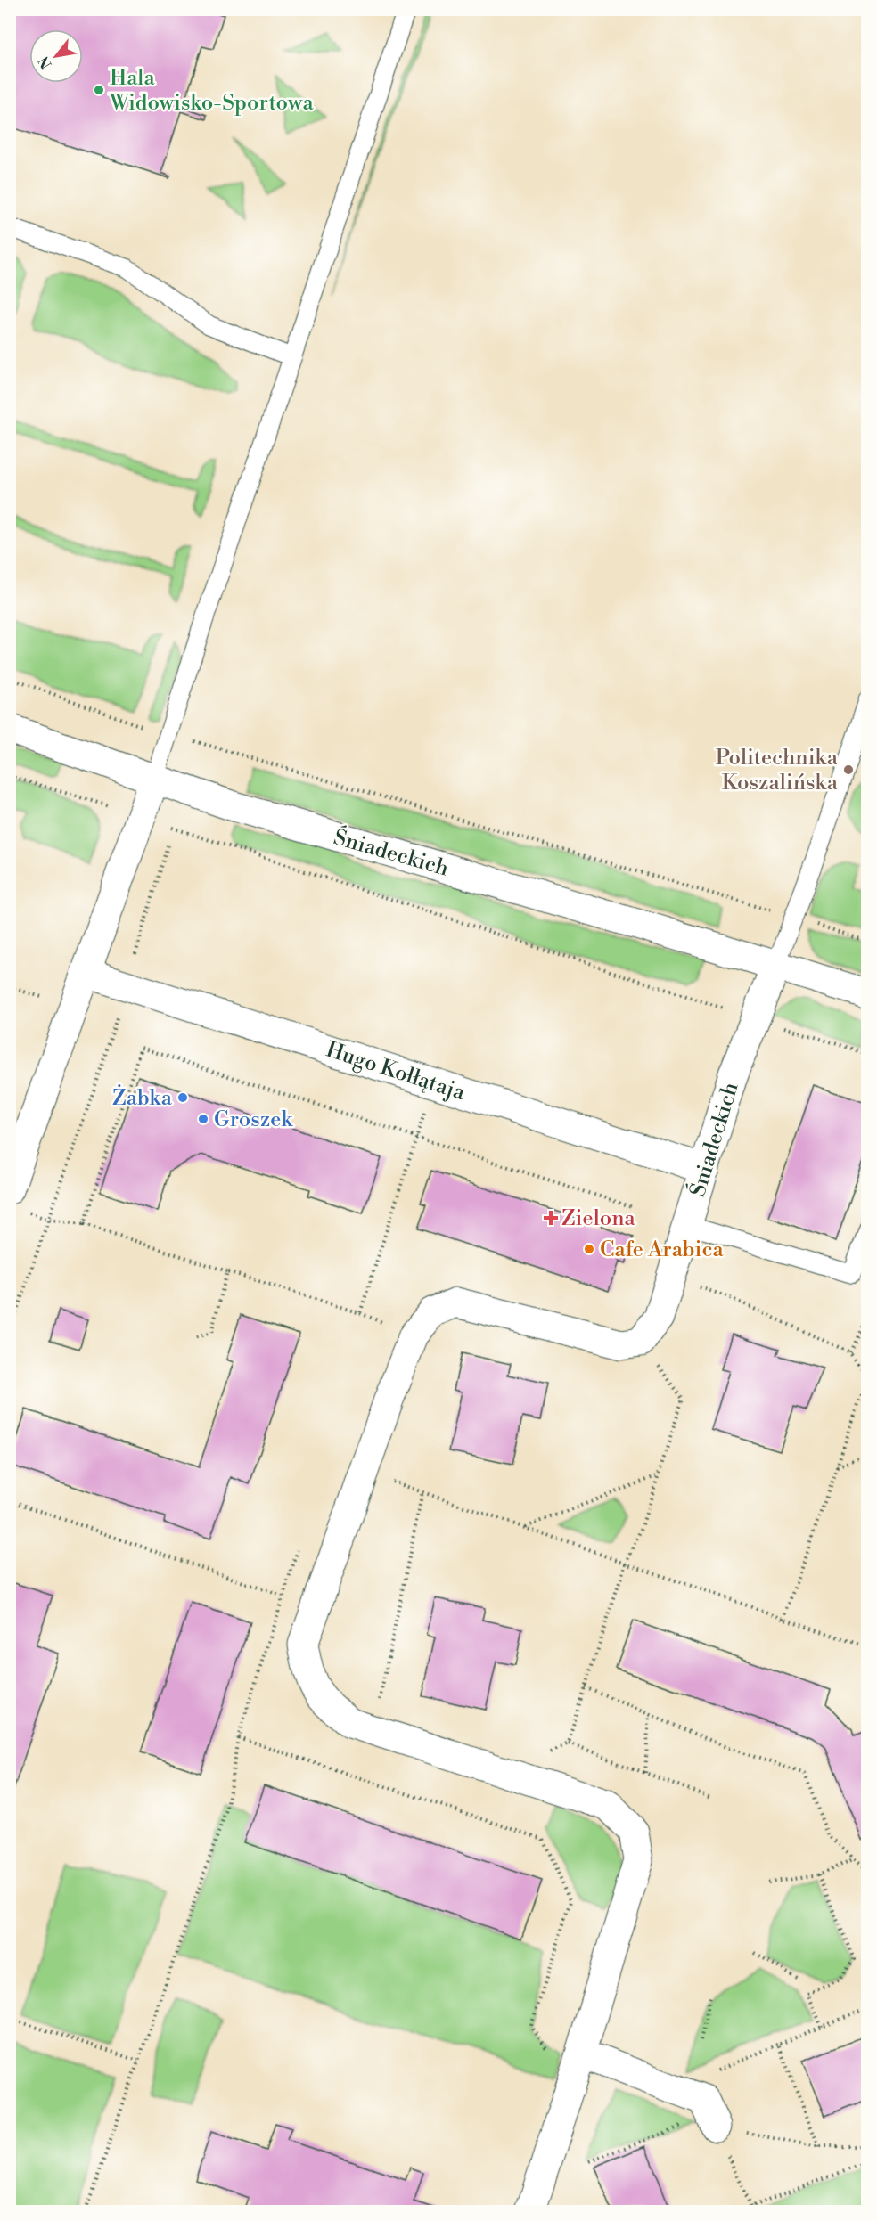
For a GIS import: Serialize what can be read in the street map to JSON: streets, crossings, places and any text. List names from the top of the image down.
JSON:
{
  "streets": {
    "street": ["Śniadeckich", "Hugo Kołłątaja"]
  },
  "crossings": [
    ["Śniadeckich", "Hugo Kołłątaja"]
  ],
  "places": {
    "other": [
      "Hala Widowisko-Sportowa",
      "Politechnika Koszalińska",
      "Żabka",
      "Groszek",
      "Cafe Arabica"
    ],
    "health": ["Zielona"]
  },
  "north": "bottom left"
}
